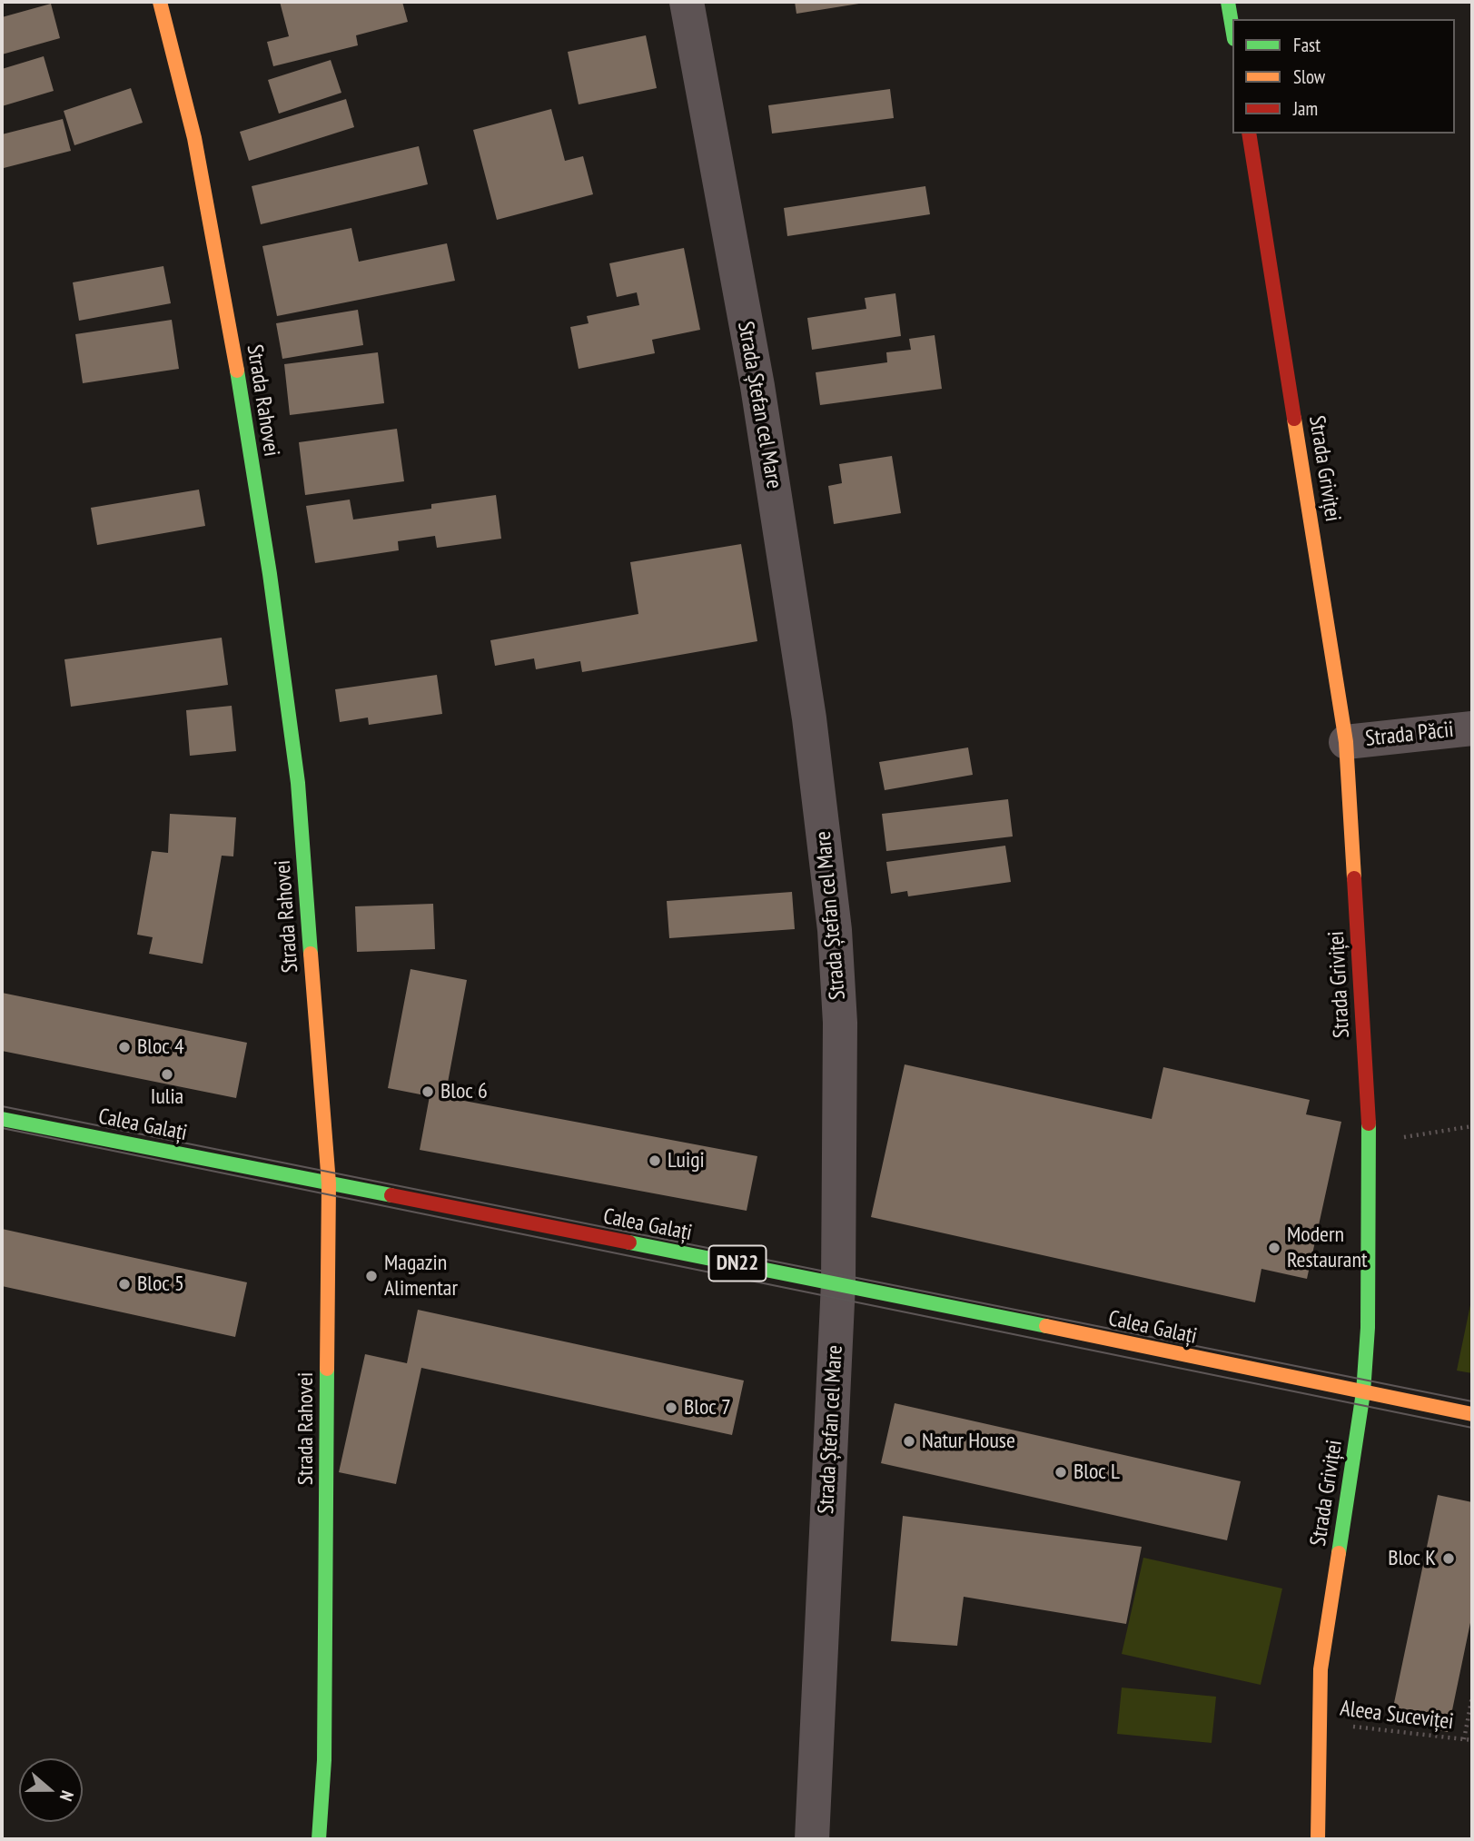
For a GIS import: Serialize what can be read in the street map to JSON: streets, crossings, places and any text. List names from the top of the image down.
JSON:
{
  "streets": {
    "main road": [
      "Strada Rahovei",
      "Strada Griviței",
      "Calea Galați",
      "DN22"
    ],
    "street": ["Strada Ștefan cel Mare", "Strada Păcii"],
    "path": ["Aleea Suceviței"]
  },
  "crossings": [
    ["Strada Rahovei", "Calea Galați"],
    ["Strada Ștefan cel Mare", "Calea Galați"],
    ["Strada Griviței", "Strada Păcii"],
    ["Strada Griviței", "Calea Galați"],
    ["Strada Griviței", "Aleea Suceviței"]
  ],
  "places": [
    "Bloc 4",
    "Iulia",
    "Bloc 6",
    "Luigi",
    "Modern Restaurant",
    "Magazin Alimentar",
    "Bloc 5",
    "Bloc 7",
    "Natur House",
    "Bloc L",
    "Bloc K"
  ],
  "legend": ["Fast", "Slow", "Jam"],
  "north": "right"
}
